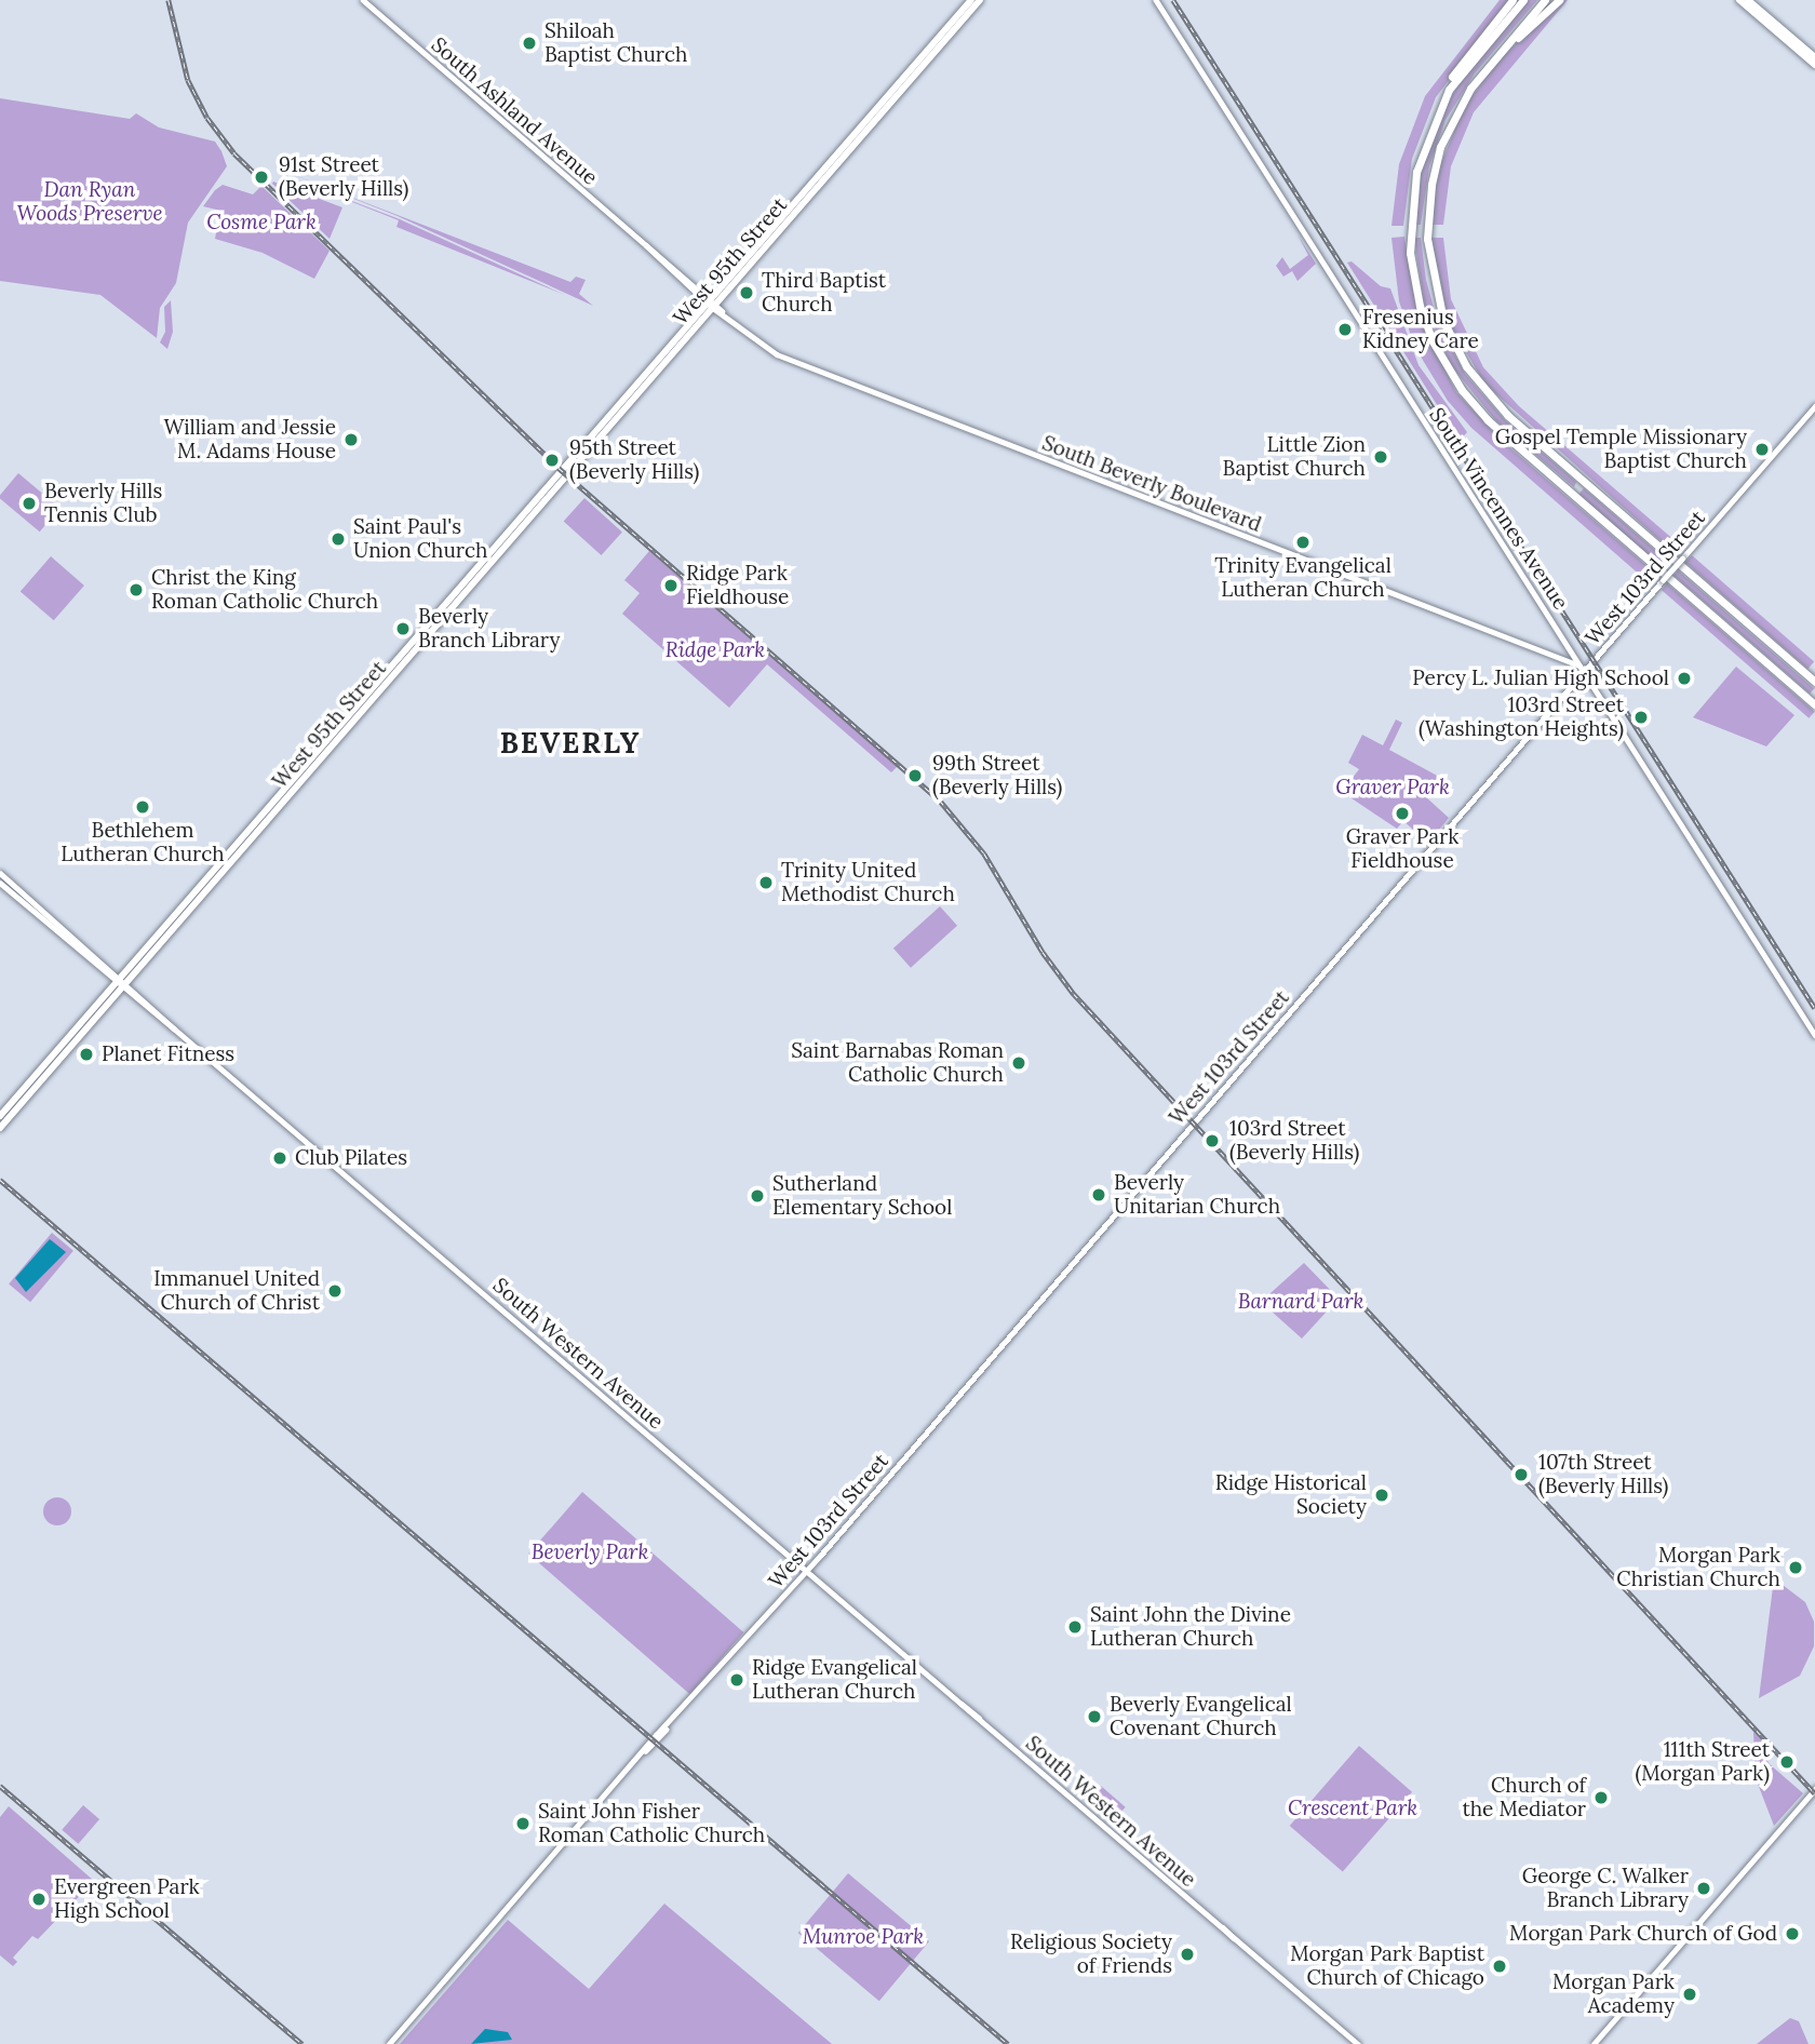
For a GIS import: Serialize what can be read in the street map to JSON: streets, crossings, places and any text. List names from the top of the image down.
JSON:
{
  "streets": {
    "main road": [
      "South Ashland Avenue",
      "West 95th Street",
      "South Beverly Boulevard",
      "South Vincennes Avenue",
      "West 103rd Street",
      "South Western Avenue"
    ]
  },
  "crossings": [
    ["South Ashland Avenue", "West 95th Street"],
    ["South Ashland Avenue", "South Beverly Boulevard"],
    ["West 95th Street", "South Western Avenue"],
    ["South Beverly Boulevard", "South Vincennes Avenue"],
    ["South Beverly Boulevard", "West 103rd Street"],
    ["South Vincennes Avenue", "West 103rd Street"],
    ["West 103rd Street", "South Western Avenue"]
  ],
  "districts": ["BEVERLY"],
  "parks": [
    "Dan Ryan Woods Preserve",
    "Cosme Park",
    "Ridge Park",
    "Graver Park",
    "Barnard Park",
    "Beverly Park",
    "Crescent Park",
    "Munroe Park"
  ],
  "places": [
    "Shiloah Baptist Church",
    "91st Street (Beverly Hills)",
    "Third Baptist Church",
    "Fresenius Kidney Care",
    "William and Jessie M. Adams House",
    "Gospel Temple Missionary Baptist Church",
    "Little Zion Baptist Church",
    "95th Street (Beverly Hills)",
    "Beverly Hills Tennis Club",
    "Saint Paul's Union Church",
    "Trinity Evangelical Lutheran Church",
    "Ridge Park Fieldhouse",
    "Christ the King Roman Catholic Church",
    "Beverly Branch Library",
    "Percy L. Julian High School",
    "103rd Street (Washington Heights)",
    "99th Street (Beverly Hills)",
    "Bethlehem Lutheran Church",
    "Graver Park Fieldhouse",
    "Trinity United Methodist Church",
    "Planet Fitness",
    "Saint Barnabas Roman Catholic Church",
    "103rd Street (Beverly Hills)",
    "Club Pilates",
    "Beverly Unitarian Church",
    "Sutherland Elementary School",
    "Immanuel United Church of Christ",
    "107th Street (Beverly Hills)",
    "Ridge Historical Society",
    "Morgan Park Christian Church",
    "Saint John the Divine Lutheran Church",
    "Ridge Evangelical Lutheran Church",
    "Beverly Evangelical Covenant Church",
    "111th Street (Morgan Park)",
    "Church of the Mediator",
    "Saint John Fisher Roman Catholic Church",
    "George C. Walker Branch Library",
    "Evergreen Park High School",
    "Morgan Park Church of God",
    "Religious Society of Friends",
    "Morgan Park Baptist Church of Chicago",
    "Morgan Park Academy"
  ]
}
